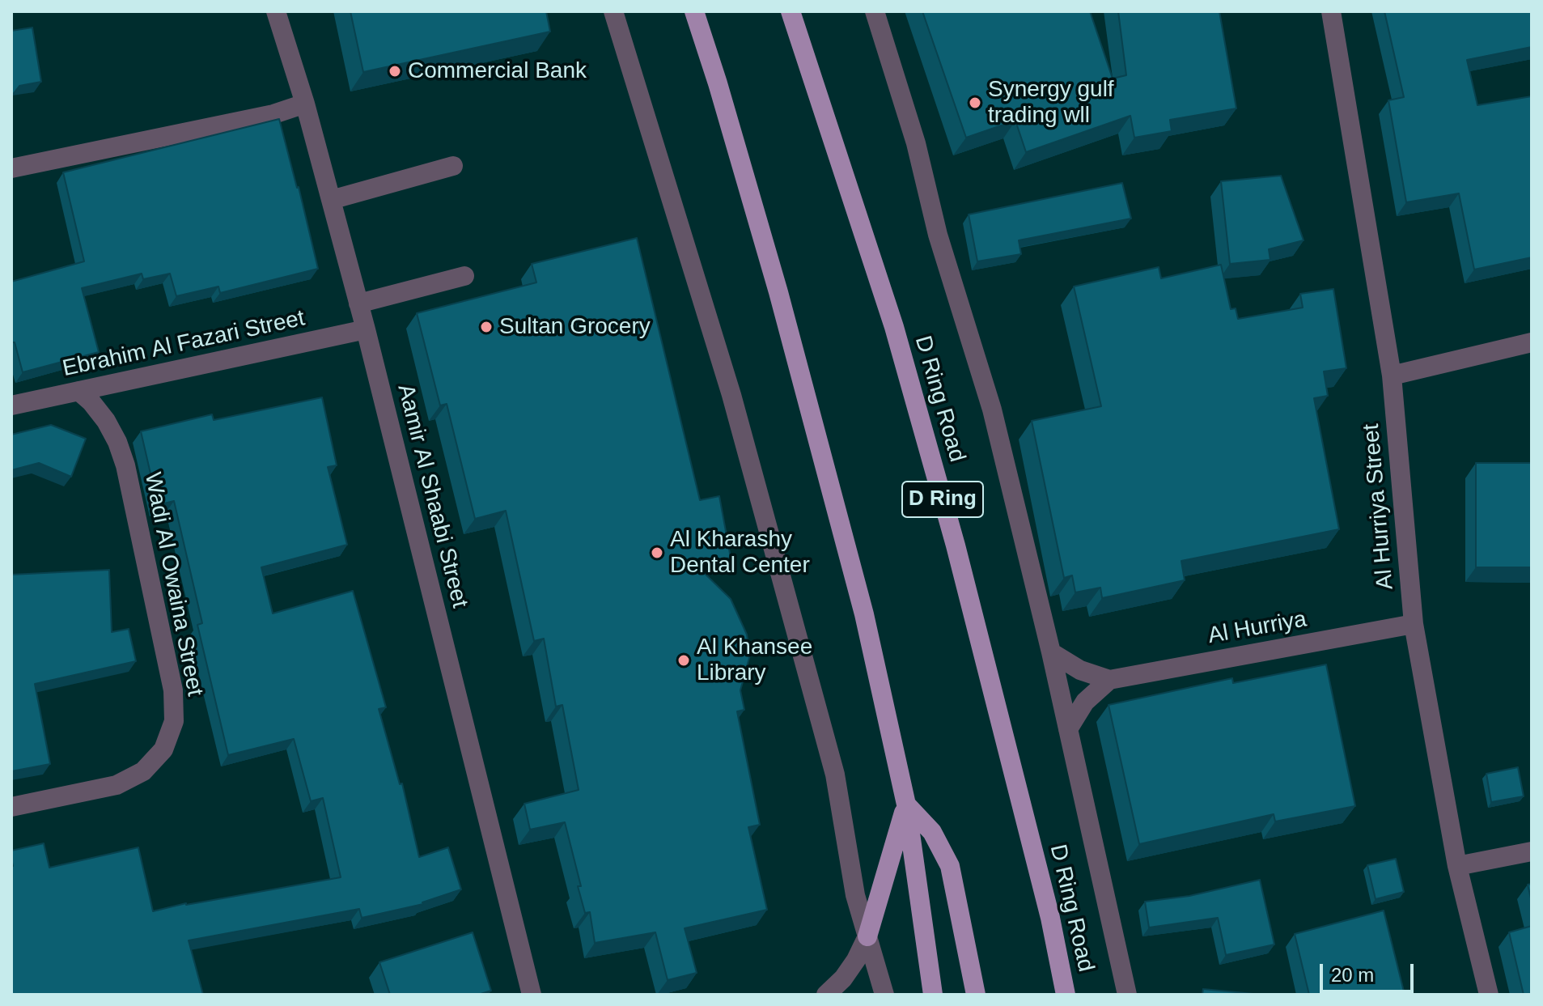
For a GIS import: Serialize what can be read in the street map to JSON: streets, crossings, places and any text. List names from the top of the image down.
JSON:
{
  "streets": {
    "main road": ["D Ring Road", "D Ring"],
    "street": [
      "Ebrahim Al Fazari Street",
      "Aamir Al Shaabi Street",
      "Al Hurriya Street",
      "Wadi Al Owaina Street",
      "Al Hurriya"
    ]
  },
  "crossings": [
    ["Ebrahim Al Fazari Street", "Aamir Al Shaabi Street"],
    ["Ebrahim Al Fazari Street", "Wadi Al Owaina Street"],
    ["D Ring Road", "Al Hurriya"],
    ["Al Hurriya Street", "Al Hurriya"]
  ],
  "places": [
    "Commercial Bank",
    "Synergy gulf trading wll",
    "Sultan Grocery",
    "Al Kharashy Dental Center",
    "Al Khansee Library"
  ],
  "scale_bar": "20 m"
}
